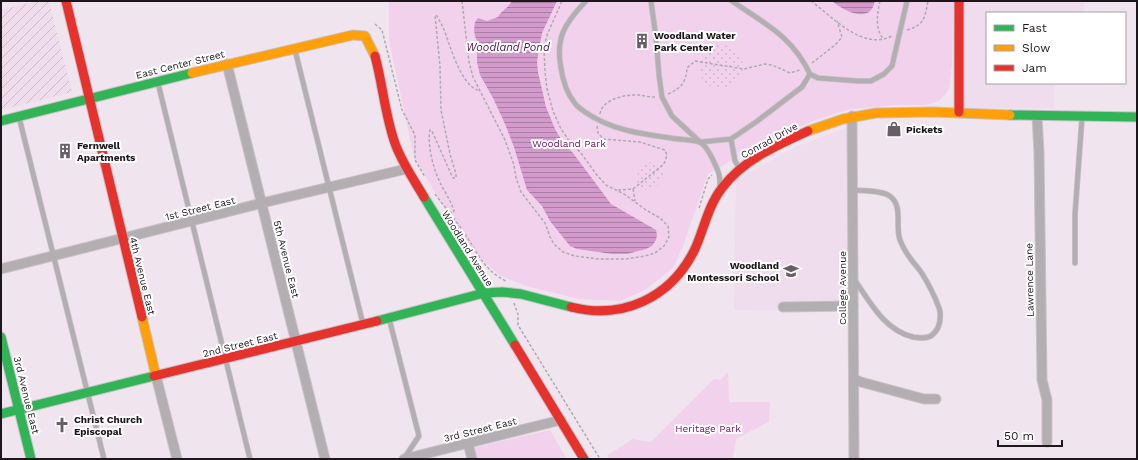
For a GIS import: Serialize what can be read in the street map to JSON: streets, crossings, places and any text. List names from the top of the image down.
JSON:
{
  "streets": {
    "street": [
      "East Center Street",
      "Conrad Drive",
      "1st Street East",
      "Woodland Avenue",
      "5th Avenue East",
      "4th Avenue East",
      "Lawrence Lane",
      "College Avenue",
      "2nd Street East",
      "3rd Avenue East",
      "3rd Street East"
    ]
  },
  "crossings": [
    ["East Center Street", "Woodland Avenue"],
    ["East Center Street", "5th Avenue East"],
    ["East Center Street", "4th Avenue East"],
    ["Conrad Drive", "Woodland Avenue"],
    ["Conrad Drive", "Lawrence Lane"],
    ["Conrad Drive", "College Avenue"],
    ["Conrad Drive", "2nd Street East"],
    ["1st Street East", "Woodland Avenue"],
    ["1st Street East", "5th Avenue East"],
    ["1st Street East", "4th Avenue East"],
    ["Woodland Avenue", "2nd Street East"],
    ["Woodland Avenue", "3rd Street East"],
    ["5th Avenue East", "2nd Street East"],
    ["4th Avenue East", "2nd Street East"],
    ["2nd Street East", "3rd Avenue East"]
  ],
  "water": ["Woodland Pond"],
  "parks": ["Woodland Park", "Heritage Park"],
  "places": {
    "building": ["Woodland Water Park Center", "Fernwell Apartments"],
    "shop": ["Pickets"],
    "school or university": ["Woodland Montessori School"],
    "church": ["Christ Church Episcopal"]
  },
  "legend": ["Fast", "Slow", "Jam"],
  "scale_bar": "50 m"
}
